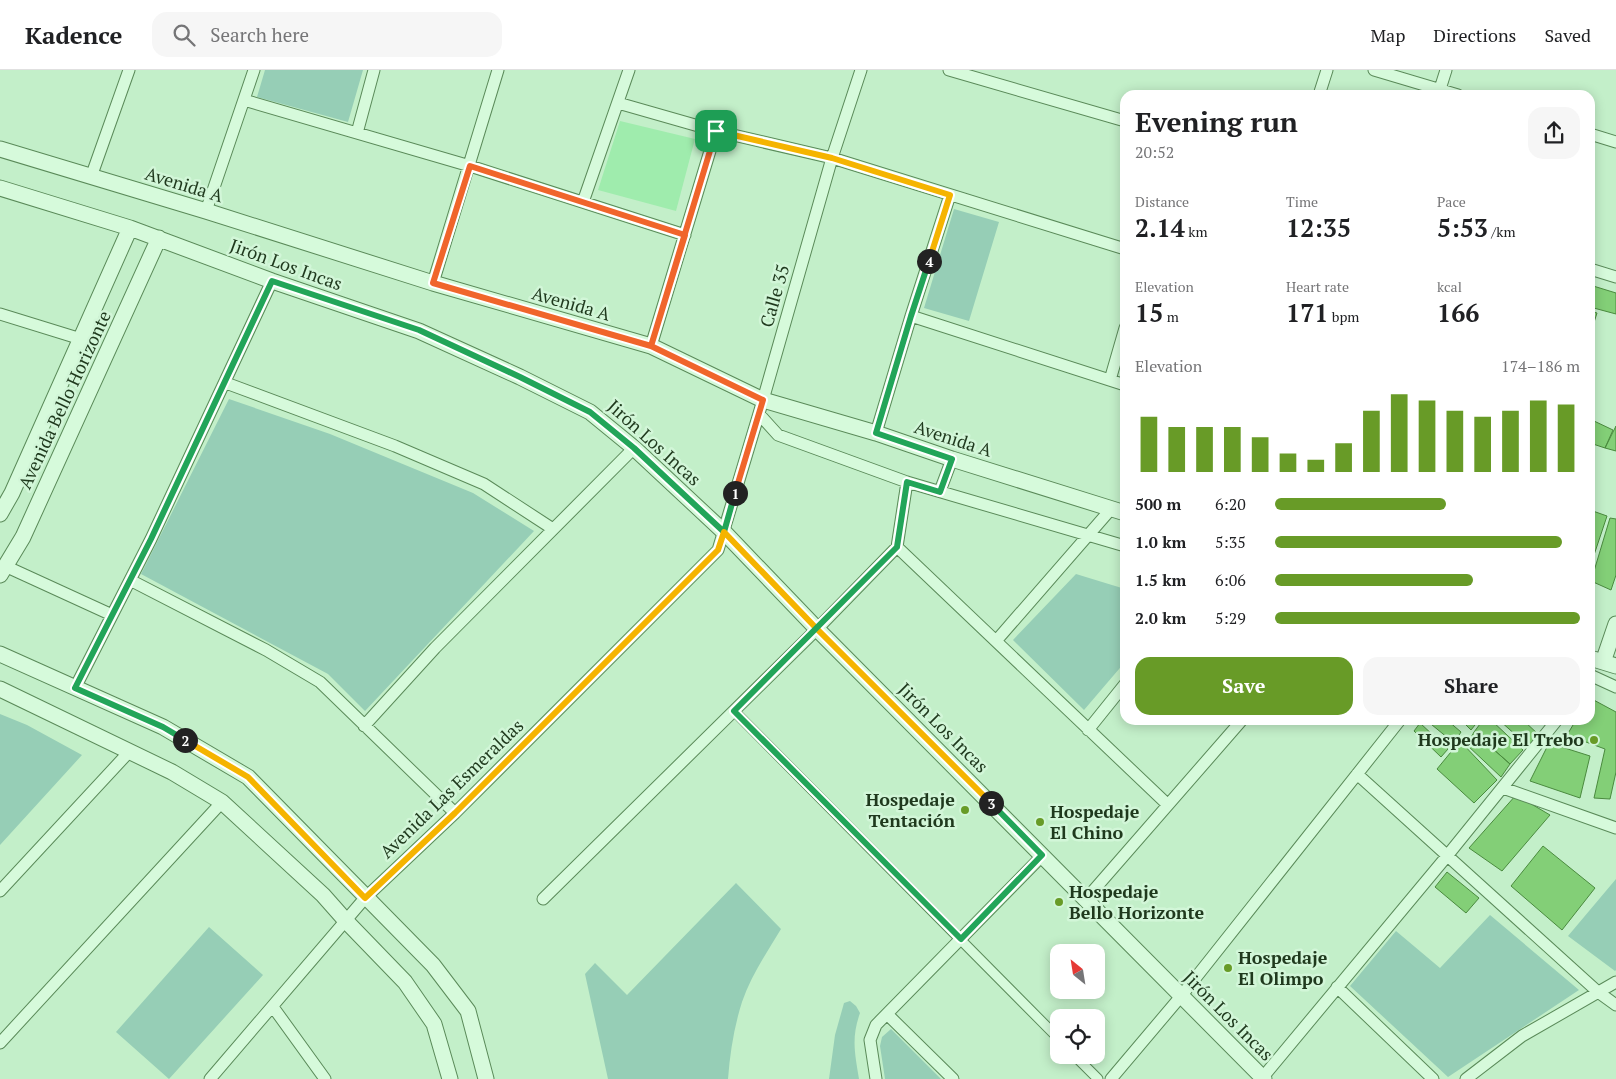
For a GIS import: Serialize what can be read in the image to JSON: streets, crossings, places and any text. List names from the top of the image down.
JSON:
{
  "streets": {
    "street": [
      "Avenida A",
      "Jirón Los Incas",
      "Calle 35",
      "Avenida Bello Horizonte",
      "Avenida Las Esmeraldas"
    ]
  },
  "crossings": [
    ["Avenida A", "Calle 35"],
    ["Jirón Los Incas", "Calle 35"],
    ["Jirón Los Incas", "Avenida Bello Horizonte"],
    ["Jirón Los Incas", "Avenida Las Esmeraldas"],
    ["Calle 35", "Avenida Las Esmeraldas"]
  ],
  "places": [
    "Hospedaje El Trebo",
    "Hospedaje Tentación",
    "Hospedaje El Chino",
    "Hospedaje Bello Horizonte",
    "Hospedaje El Olimpo"
  ],
  "north": "top left",
  "page": {
    "header": "Kadence",
    "search": "Search here",
    "nav": ["Map", "Directions", "Saved"],
    "heading": ["Evening run", "20:52"],
    "stats": [
      ["Distance", "2.14 km"],
      ["Time", "12:35"],
      ["Pace", "5:53 /km"],
      ["Elevation", "15 m"],
      ["Heart rate", "171 bpm"],
      ["kcal", "166"]
    ],
    "pins": [
      "4",
      "1",
      "2",
      "3"
    ],
    "chart": ["Elevation", "174–186 m"],
    "list": [
      {
        "name": "500 m",
        "note": "6:20"
      },
      {
        "name": "1.0 km",
        "note": "5:35"
      },
      {
        "name": "1.5 km",
        "note": "6:06"
      },
      {
        "name": "2.0 km",
        "note": "5:29"
      }
    ],
    "buttons": ["Save", "Share"]
  }
}
